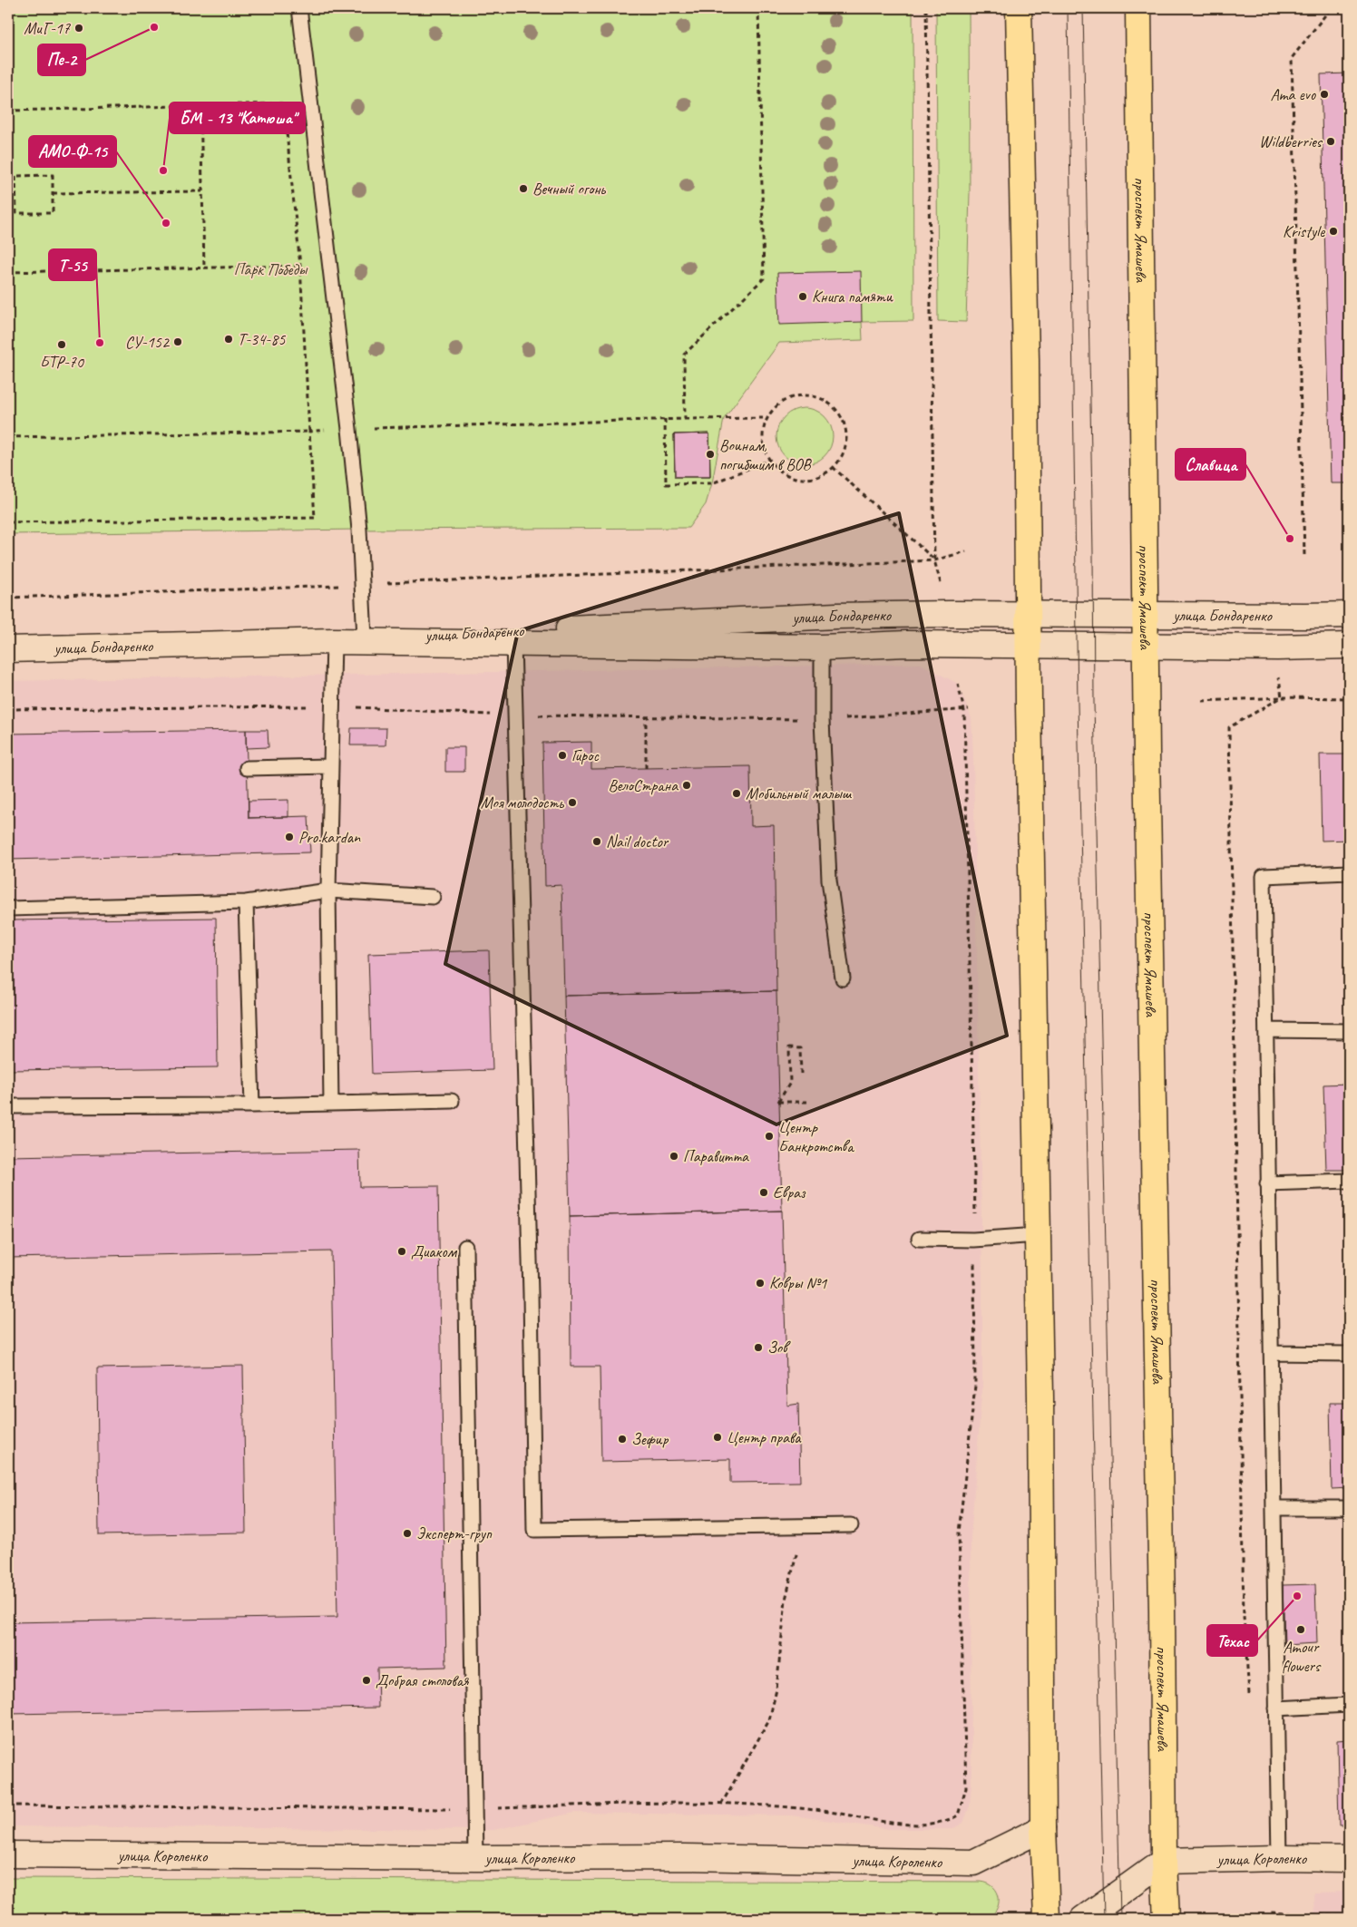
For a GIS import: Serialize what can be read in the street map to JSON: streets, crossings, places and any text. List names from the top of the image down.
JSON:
{
  "streets": {
    "main road": ["проспект Ямашева"],
    "street": ["улица Бондаренко", "улица Короленко"]
  },
  "crossings": [
    ["проспект Ямашева", "улица Бондаренко"],
    ["проспект Ямашева", "улица Короленко"]
  ],
  "parks": ["Парк Победы"],
  "places": [
    "Пе-2",
    "МиГ-17",
    "Ama evo",
    "Wildberries",
    "БМ - 13 \"Катюша\"",
    "Вечный огонь",
    "АМО-Ф-15",
    "Kristyle",
    "Книга памяти",
    "Т-34-85",
    "СУ-152",
    "Т-55",
    "БТР-70",
    "Воинам, погибшим в ВОВ",
    "Славица",
    "Гирос",
    "ВелоСтрана",
    "Мобильный малыш",
    "Моя молодость",
    "Pro.kardan",
    "Nail doctor",
    "Центр Банкротства",
    "Паравитта",
    "Евраз",
    "Диаком",
    "Ковры №1",
    "Зов",
    "Центр права",
    "Зефир",
    "Эксперт-груп",
    "Техас",
    "Amour flowers",
    "Добрая столовая"
  ]
}
